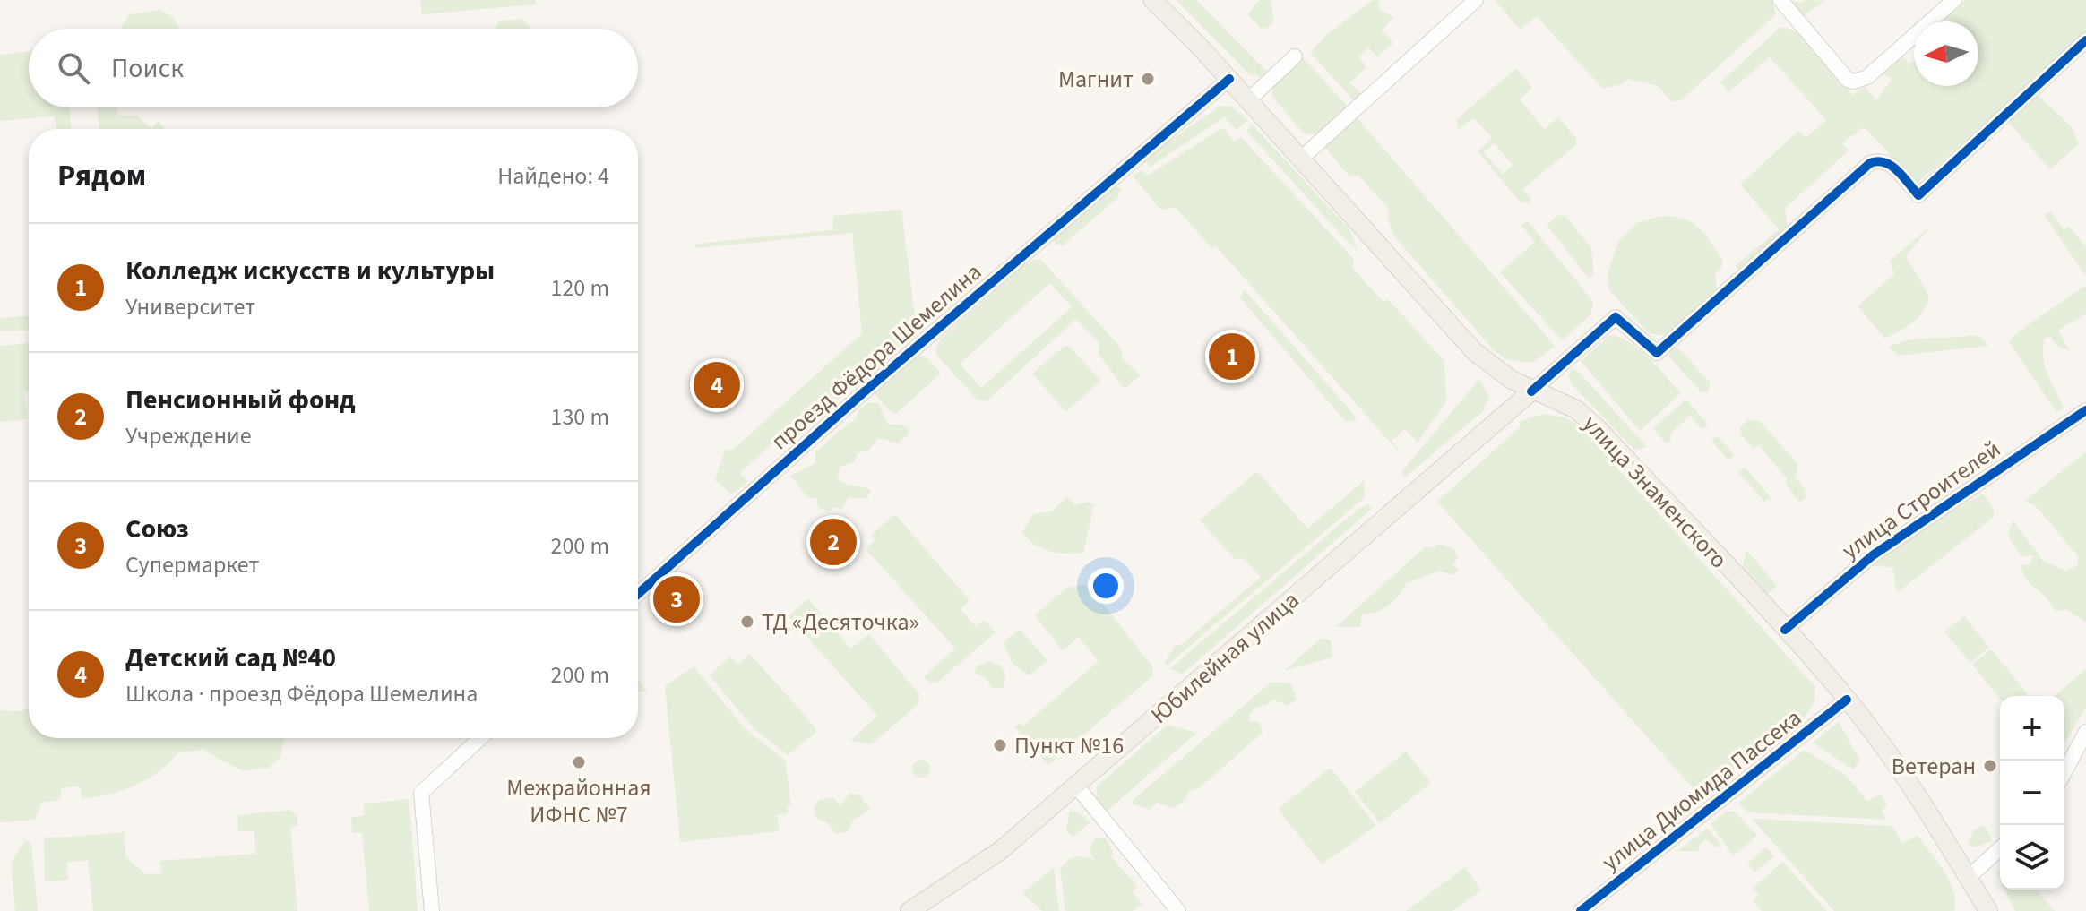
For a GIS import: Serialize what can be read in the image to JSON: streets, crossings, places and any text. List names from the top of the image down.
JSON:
{
  "streets": {
    "main road": ["улица Знаменского", "Юбилейная улица"],
    "street": ["проезд Фёдора Шемелина", "улица Строителей", "улица Диомида Пассека"]
  },
  "crossings": [
    ["проезд Фёдора Шемелина", "улица Знаменского"],
    ["улица Знаменского", "улица Строителей"],
    ["улица Знаменского", "Юбилейная улица"],
    ["улица Знаменского", "улица Диомида Пассека"]
  ],
  "places": [
    "Магнит",
    "ТД «Десяточка»",
    "Пункт №16",
    "Межрайонная ИФНС №7",
    "Ветеран"
  ],
  "north": "left",
  "page": {
    "search": "Поиск",
    "heading": ["Рядом", "Найдено: 4"],
    "list": [
      {
        "mark": "1",
        "name": "Колледж искусств и культуры",
        "note": "Университет",
        "value": "120 m"
      },
      {
        "mark": "2",
        "name": "Пенсионный фонд",
        "note": "Учреждение",
        "value": "130 m"
      },
      {
        "mark": "3",
        "name": "Союз",
        "note": "Супермаркет",
        "value": "200 m"
      },
      {
        "mark": "4",
        "name": "Детский сад №40",
        "note": "Школа · проезд Фёдора Шемелина",
        "value": "200 m"
      }
    ],
    "pins": [
      "1",
      "4",
      "2",
      "3"
    ],
    "map_buttons": ["+", "−"]
  }
}
